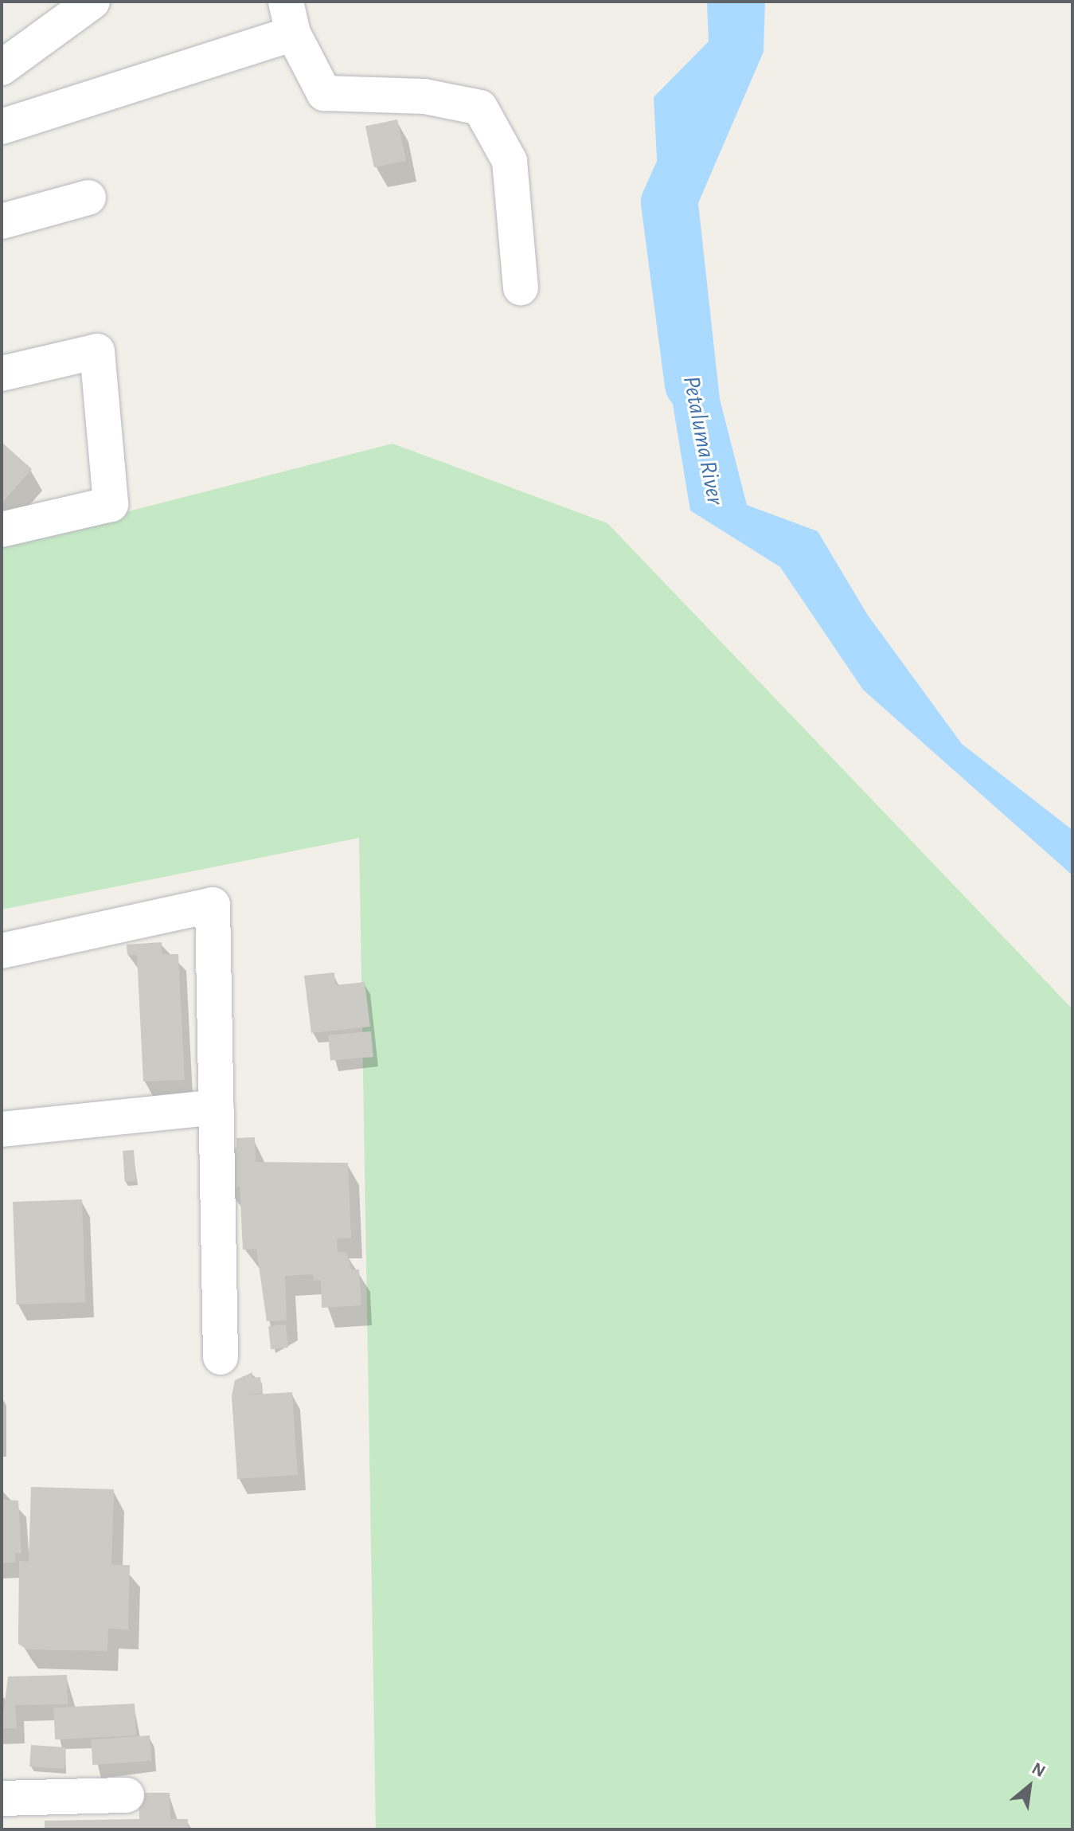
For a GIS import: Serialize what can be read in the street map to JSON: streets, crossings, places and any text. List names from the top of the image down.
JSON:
{
  "water": ["Petaluma River"],
  "north": "top right"
}
